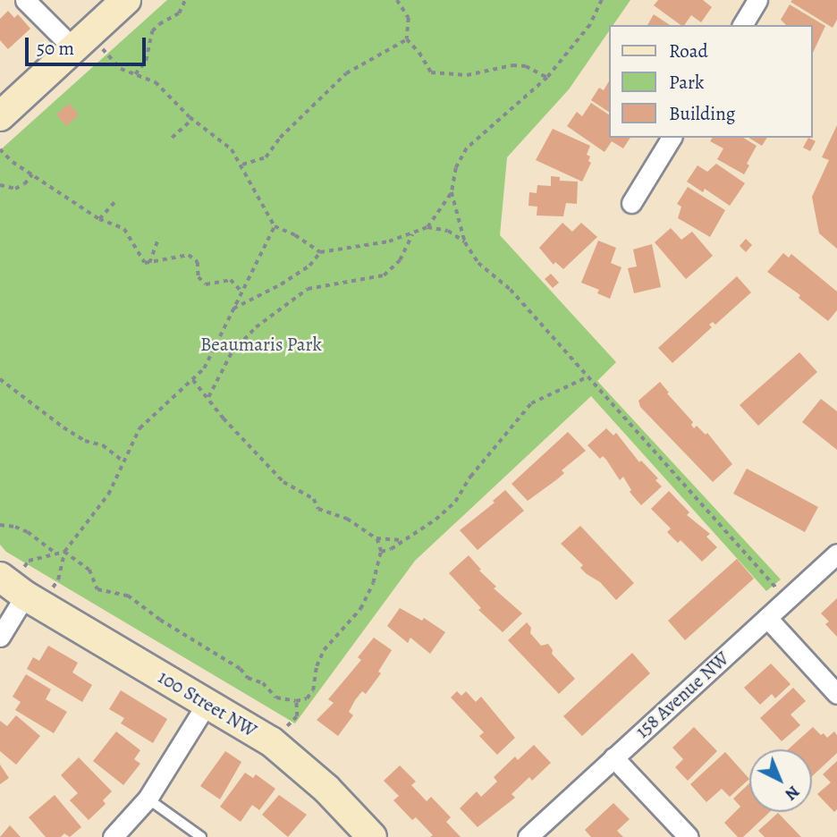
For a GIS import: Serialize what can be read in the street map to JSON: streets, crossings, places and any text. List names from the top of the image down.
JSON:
{
  "streets": {
    "street": ["158 Avenue NW", "100 Street NW"]
  },
  "parks": ["Beaumaris Park"],
  "legend": ["Road", "Park", "Building"],
  "scale_bar": "50 m",
  "north": "bottom right"
}
